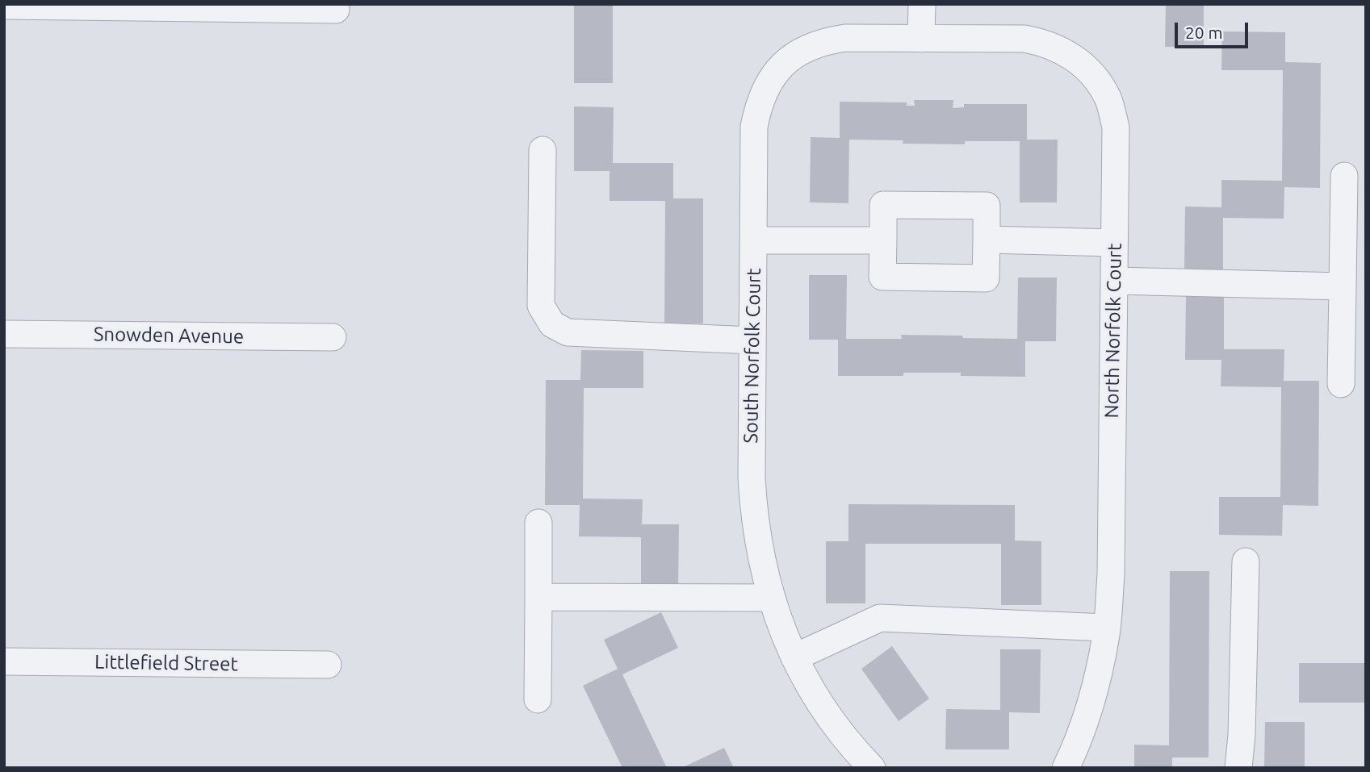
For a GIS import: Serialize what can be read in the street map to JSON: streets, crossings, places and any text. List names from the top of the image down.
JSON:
{
  "streets": {
    "street": [
      "North Norfolk Court",
      "Snowden Avenue",
      "South Norfolk Court",
      "Littlefield Street"
    ]
  },
  "crossings": [
    ["North Norfolk Court", "South Norfolk Court"]
  ],
  "scale_bar": "20 m"
}
